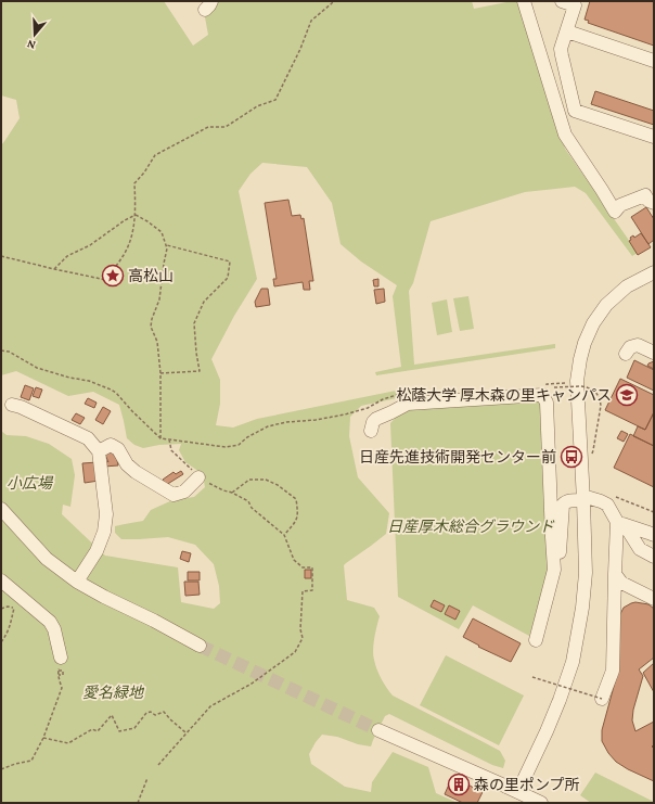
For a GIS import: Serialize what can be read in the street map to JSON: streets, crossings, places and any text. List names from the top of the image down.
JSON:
{
  "parks": ["小広場", "日産厚木総合グラウンド", "愛名緑地"],
  "places": {
    "place": ["高松山"],
    "school or university": ["松蔭大学 厚木森の里キャンパス"],
    "bus stop": ["日産先進技術開発センター前"],
    "building": ["森の里ポンプ所"]
  },
  "north": "bottom"
}
